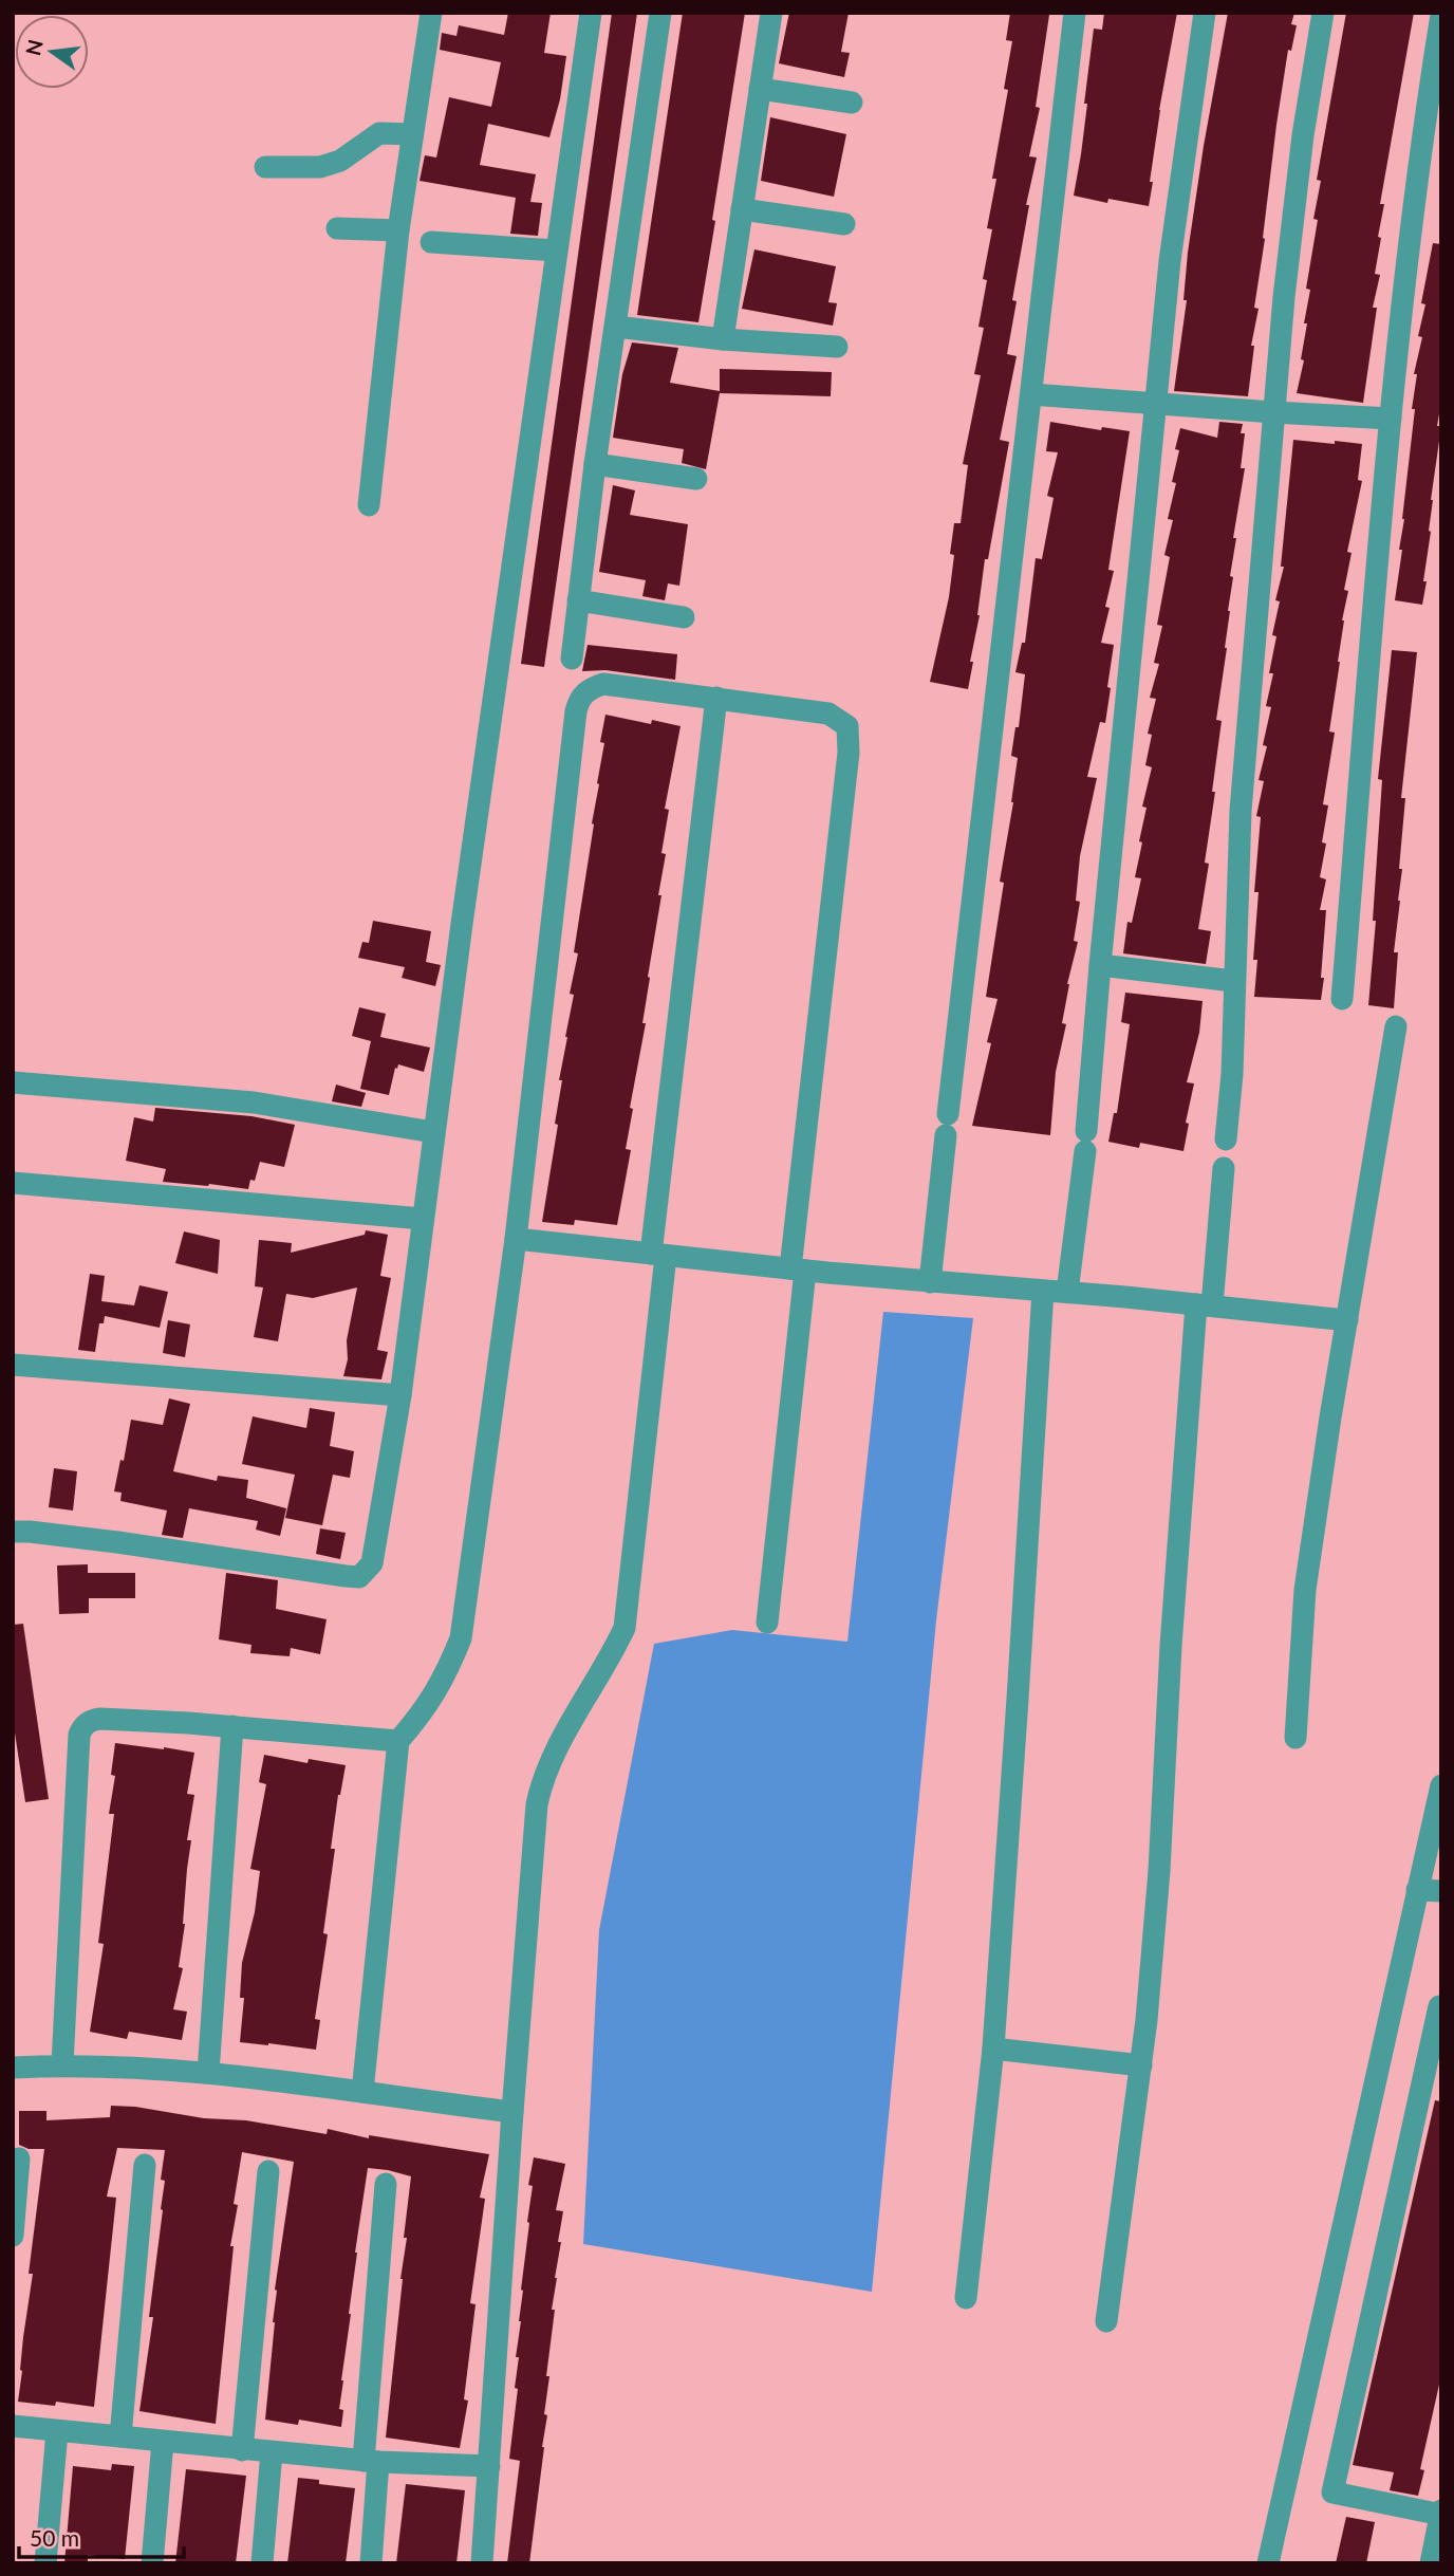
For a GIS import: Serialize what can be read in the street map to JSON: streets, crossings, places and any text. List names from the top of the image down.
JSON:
{
  "scale_bar": "50 m",
  "north": "left"
}
